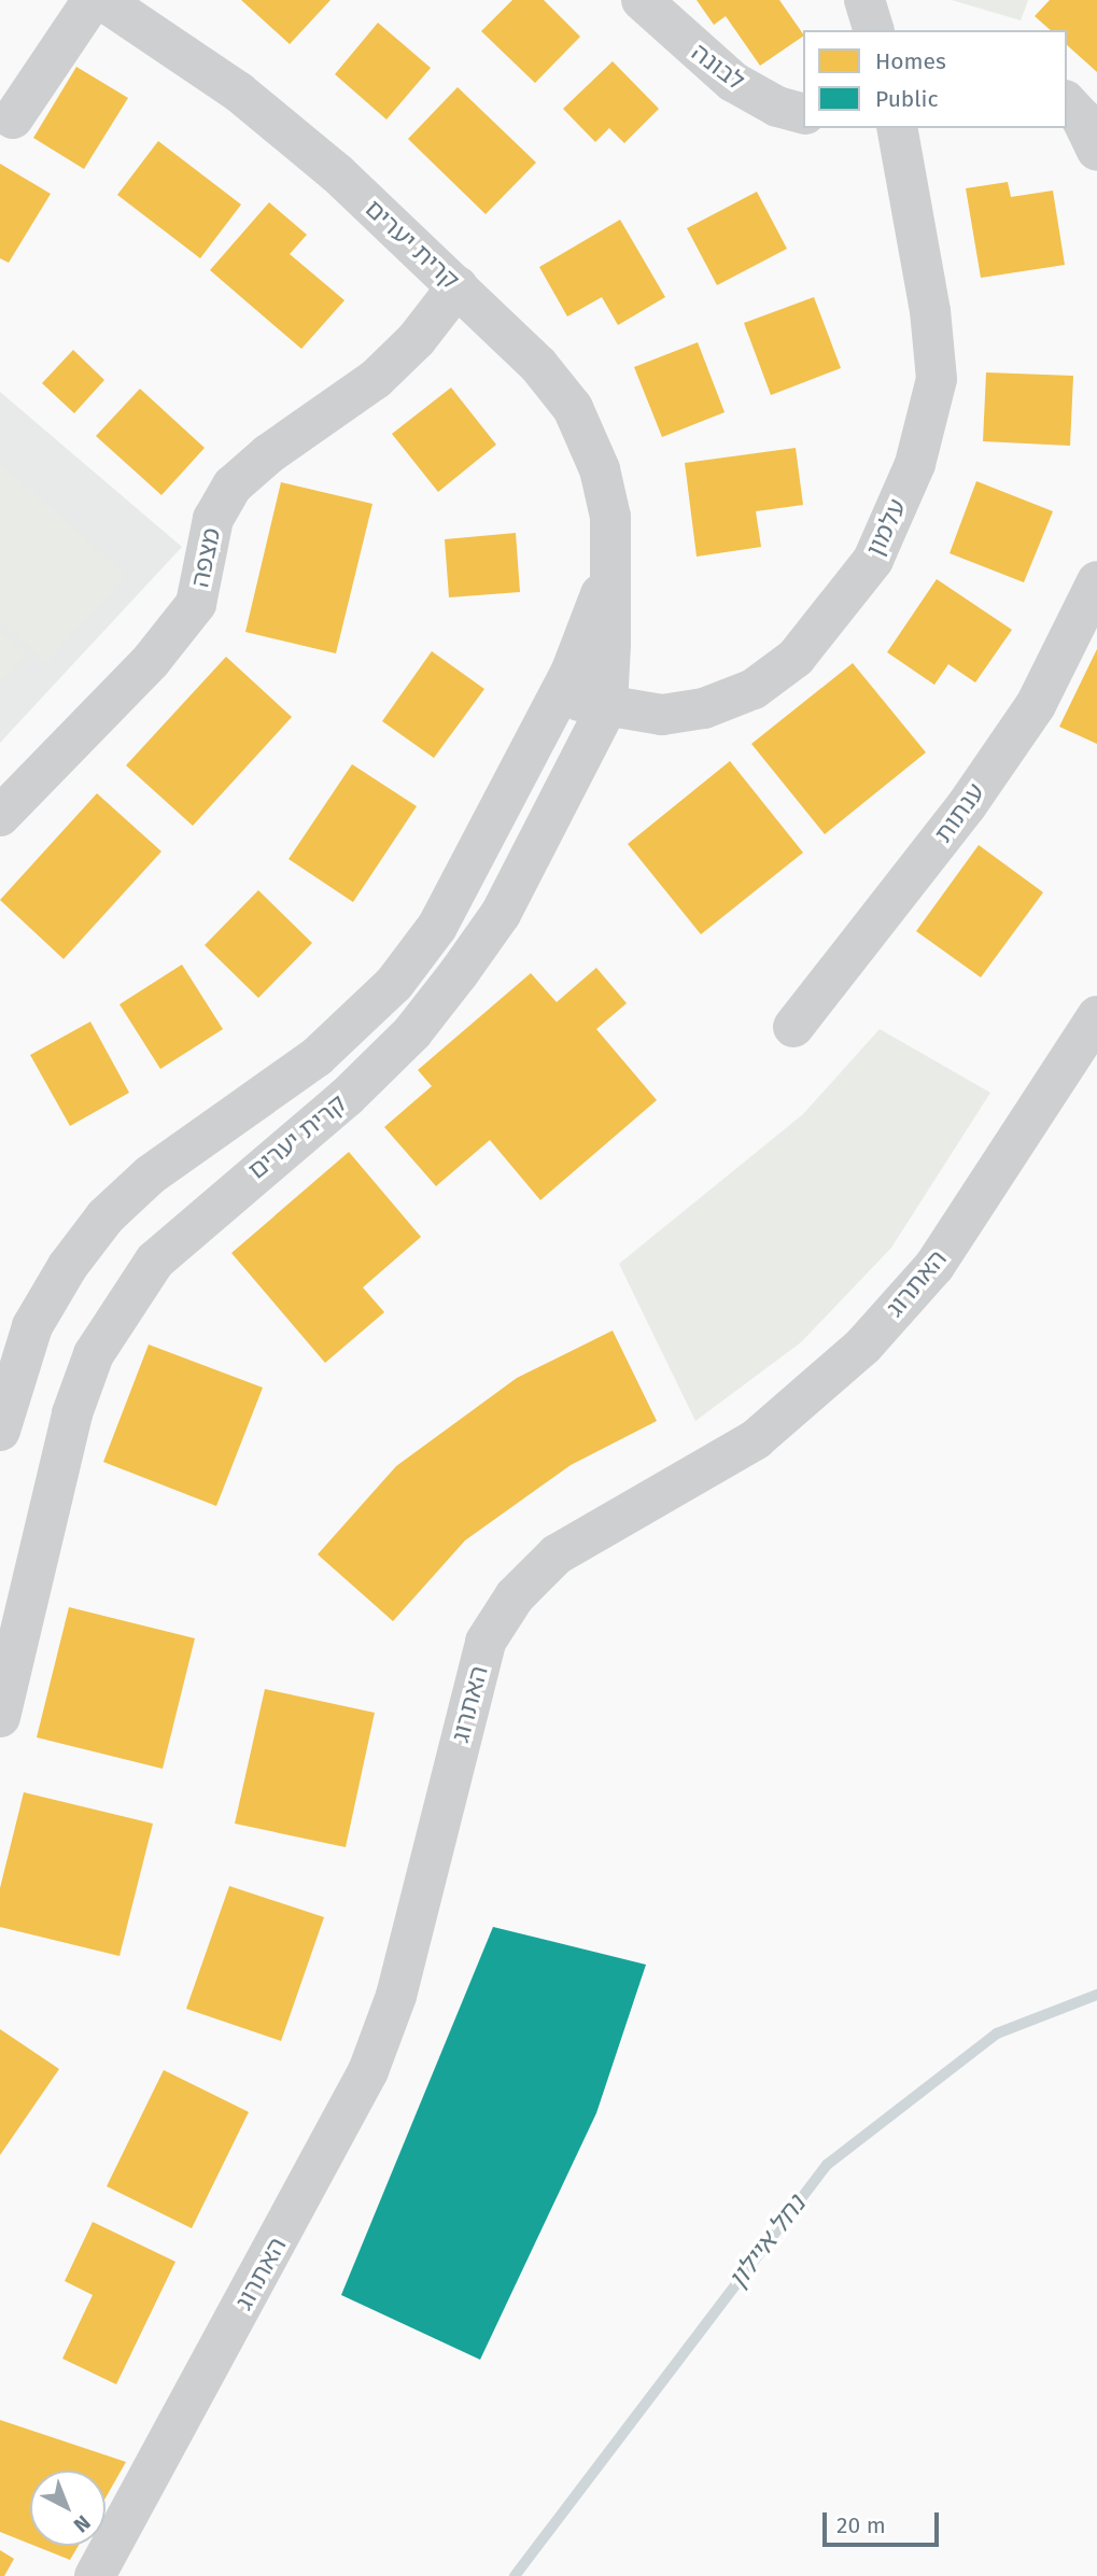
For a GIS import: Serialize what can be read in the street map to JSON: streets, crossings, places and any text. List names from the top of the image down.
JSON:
{
  "streets": {
    "street": [
      "לבונה",
      "קרית יערים",
      "עלמון",
      "מצפה",
      "ענתות",
      "האתרוג"
    ]
  },
  "crossings": [
    ["קרית יערים", "עלמון"],
    ["קרית יערים", "מצפה"]
  ],
  "water": ["נחל איילון"],
  "legend": ["Homes", "Public"],
  "scale_bar": "20 m",
  "north": "bottom right"
}
